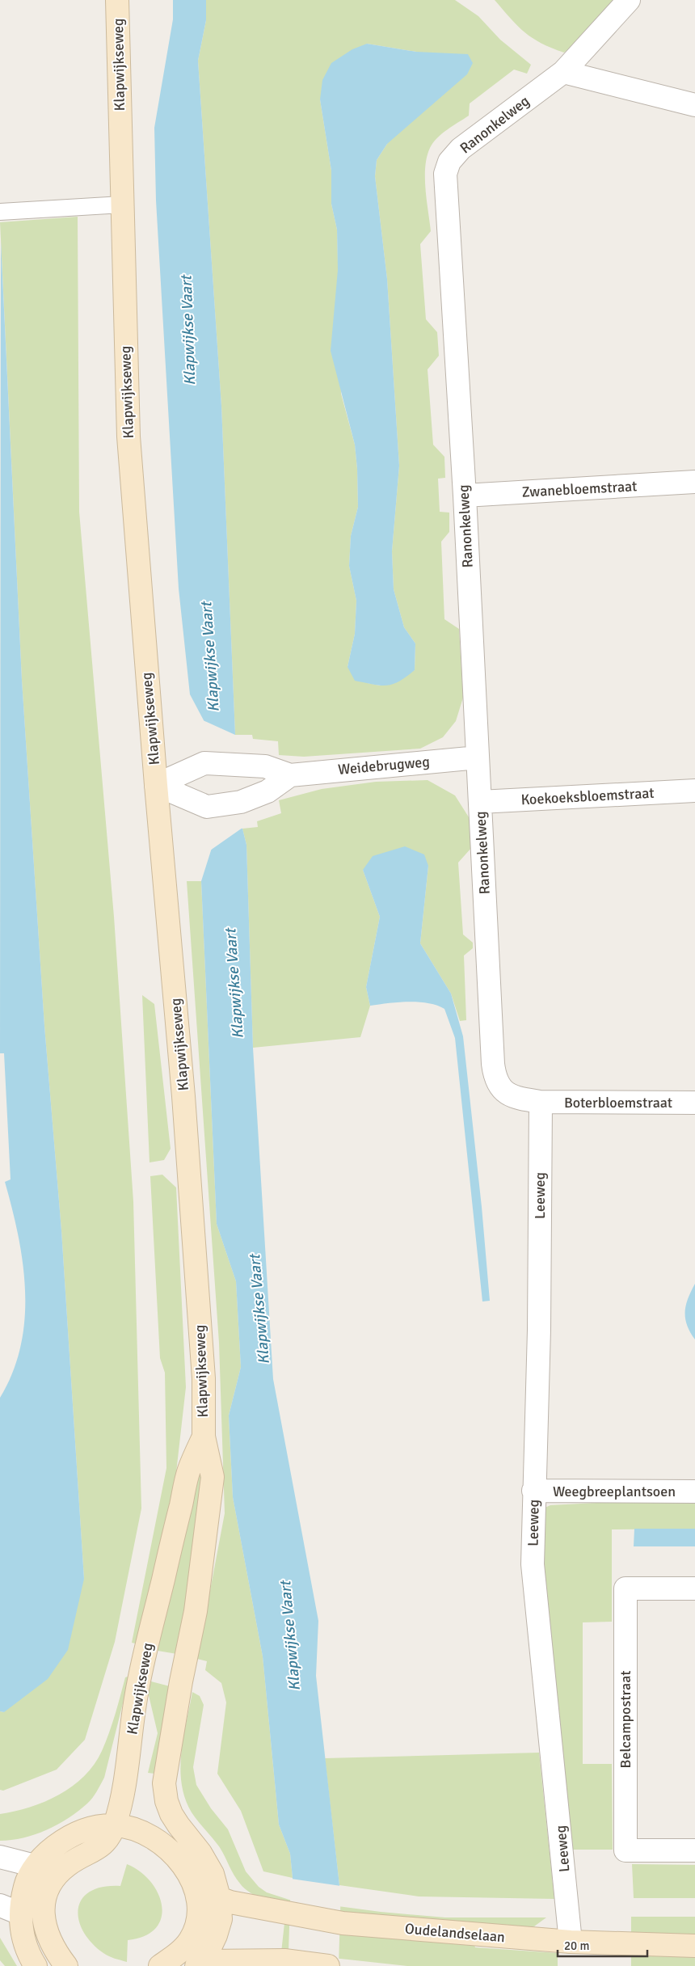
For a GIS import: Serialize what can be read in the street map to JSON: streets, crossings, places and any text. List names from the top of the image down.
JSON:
{
  "streets": {
    "main road": ["Klapwijkseweg", "Oudelandselaan"],
    "street": [
      "Ranonkelweg",
      "Zwanebloemstraat",
      "Weidebrugweg",
      "Koekoeksbloemstraat",
      "Boterbloemstraat",
      "Leeweg",
      "Weegbreeplantsoen",
      "Belcampostraat"
    ]
  },
  "crossings": [
    ["Klapwijkseweg", "Weidebrugweg"],
    ["Klapwijkseweg", "Oudelandselaan"],
    ["Ranonkelweg", "Zwanebloemstraat"],
    ["Ranonkelweg", "Weidebrugweg"],
    ["Ranonkelweg", "Koekoeksbloemstraat"],
    ["Ranonkelweg", "Boterbloemstraat"],
    ["Ranonkelweg", "Leeweg"],
    ["Boterbloemstraat", "Leeweg"],
    ["Leeweg", "Weegbreeplantsoen"],
    ["Leeweg", "Oudelandselaan"]
  ],
  "water": ["Klapwijkse Vaart"],
  "scale_bar": "20 m"
}
